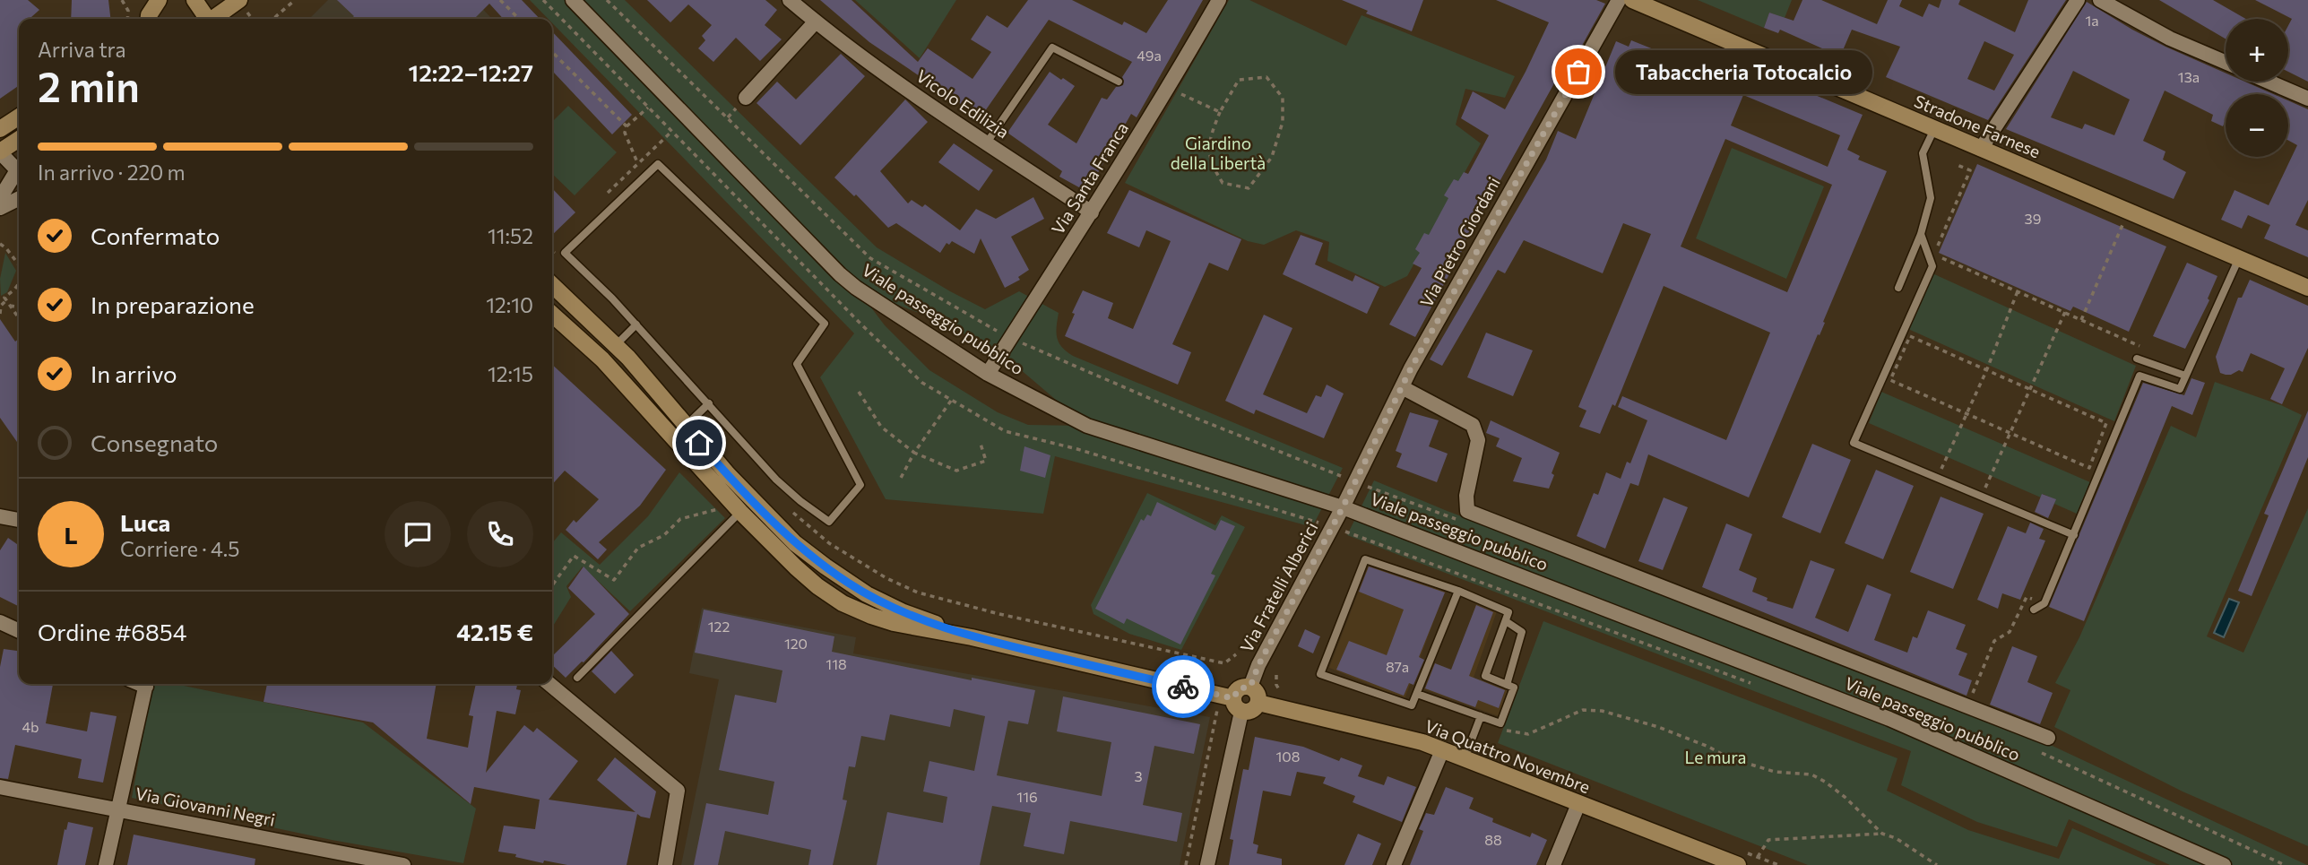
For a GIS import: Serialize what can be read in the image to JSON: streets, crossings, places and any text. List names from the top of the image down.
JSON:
{
  "streets": {
    "main road": ["Stradone Farnese", "Via Quattro Novembre"],
    "street": [
      "Vicolo Edilizia",
      "Via Santa Franca",
      "Via Pietro Giordani",
      "Viale passeggio pubblico",
      "Via Fratelli Alberici",
      "Via Giovanni Negri"
    ]
  },
  "crossings": [
    ["Vicolo Edilizia", "Via Santa Franca"],
    ["Via Santa Franca", "Viale passeggio pubblico"],
    ["Via Pietro Giordani", "Viale passeggio pubblico"],
    ["Via Pietro Giordani", "Via Fratelli Alberici"],
    ["Viale passeggio pubblico", "Via Fratelli Alberici"],
    ["Via Fratelli Alberici", "Via Quattro Novembre"]
  ],
  "parks": ["Giardino della Libertà", "Le mura"],
  "places": ["Tabaccheria Totocalcio"],
  "house_numbers": [
    "1a",
    "49a",
    "13a",
    "39",
    "122",
    "120",
    "118",
    "87a",
    "4b",
    "108",
    "3",
    "116",
    "88"
  ],
  "page": {
    "map_buttons": ["+", "−"],
    "heading": ["2 min", "Arriva tra", "12:22–12:27"],
    "panel": [
      "Luca",
      "Corriere · 4.5",
      "Ordine #6854",
      "42.15 €"
    ],
    "bubble": "Tabaccheria Totocalcio",
    "bar": "In arrivo · 220 m",
    "list": [
      ["Confermato", "11:52"],
      ["In preparazione", "12:10"],
      ["In arrivo", "12:15"],
      "Consegnato"
    ],
    "round": "L"
  }
}
